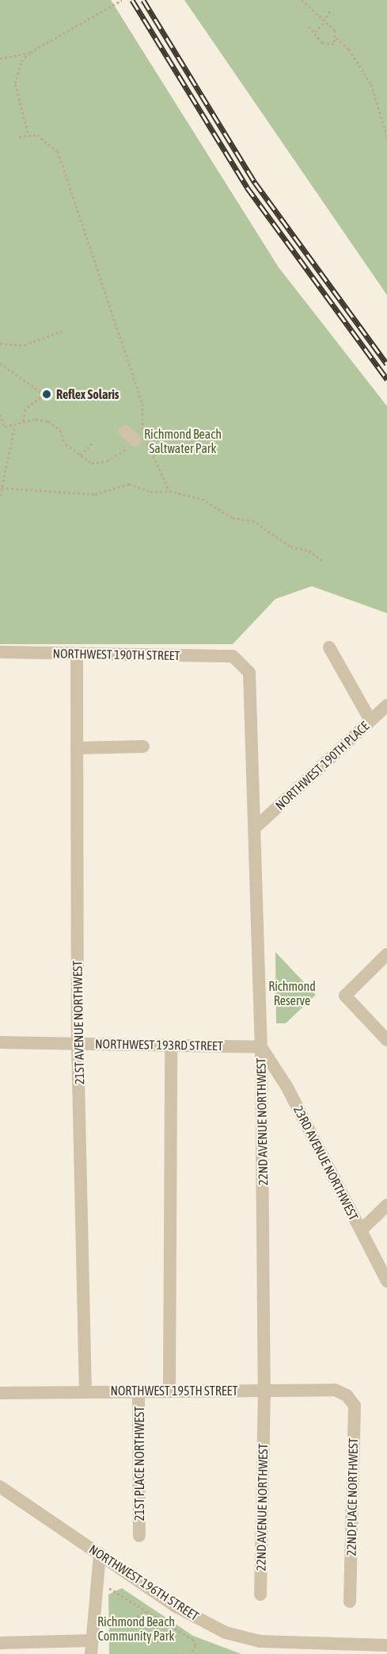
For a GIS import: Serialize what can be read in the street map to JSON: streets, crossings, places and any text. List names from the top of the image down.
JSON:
{
  "streets": {
    "street": [
      "NORTHWEST 190TH STREET",
      "NORTHWEST 190TH PLACE",
      "21ST AVENUE NORTHWEST",
      "NORTHWEST 193RD STREET",
      "22ND AVENUE NORTHWEST",
      "23RD AVENUE NORTHWEST",
      "NORTHWEST 195TH STREET",
      "21ST PLACE NORTHWEST",
      "22ND PLACE NORTHWEST",
      "NORTHWEST 196TH STREET"
    ]
  },
  "crossings": [
    ["NORTHWEST 190TH STREET", "21ST AVENUE NORTHWEST"],
    ["NORTHWEST 190TH STREET", "22ND AVENUE NORTHWEST"],
    ["NORTHWEST 190TH PLACE", "22ND AVENUE NORTHWEST"],
    ["21ST AVENUE NORTHWEST", "NORTHWEST 193RD STREET"],
    ["21ST AVENUE NORTHWEST", "NORTHWEST 195TH STREET"],
    ["NORTHWEST 193RD STREET", "22ND AVENUE NORTHWEST"],
    ["NORTHWEST 193RD STREET", "23RD AVENUE NORTHWEST"],
    ["22ND AVENUE NORTHWEST", "23RD AVENUE NORTHWEST"],
    ["22ND AVENUE NORTHWEST", "NORTHWEST 195TH STREET"],
    ["NORTHWEST 195TH STREET", "21ST PLACE NORTHWEST"],
    ["NORTHWEST 195TH STREET", "22ND PLACE NORTHWEST"]
  ],
  "parks": ["Richmond Beach Saltwater Park", "Richmond Reserve", "Richmond Beach Community Park"],
  "places": ["Reflex Solaris"]
}
